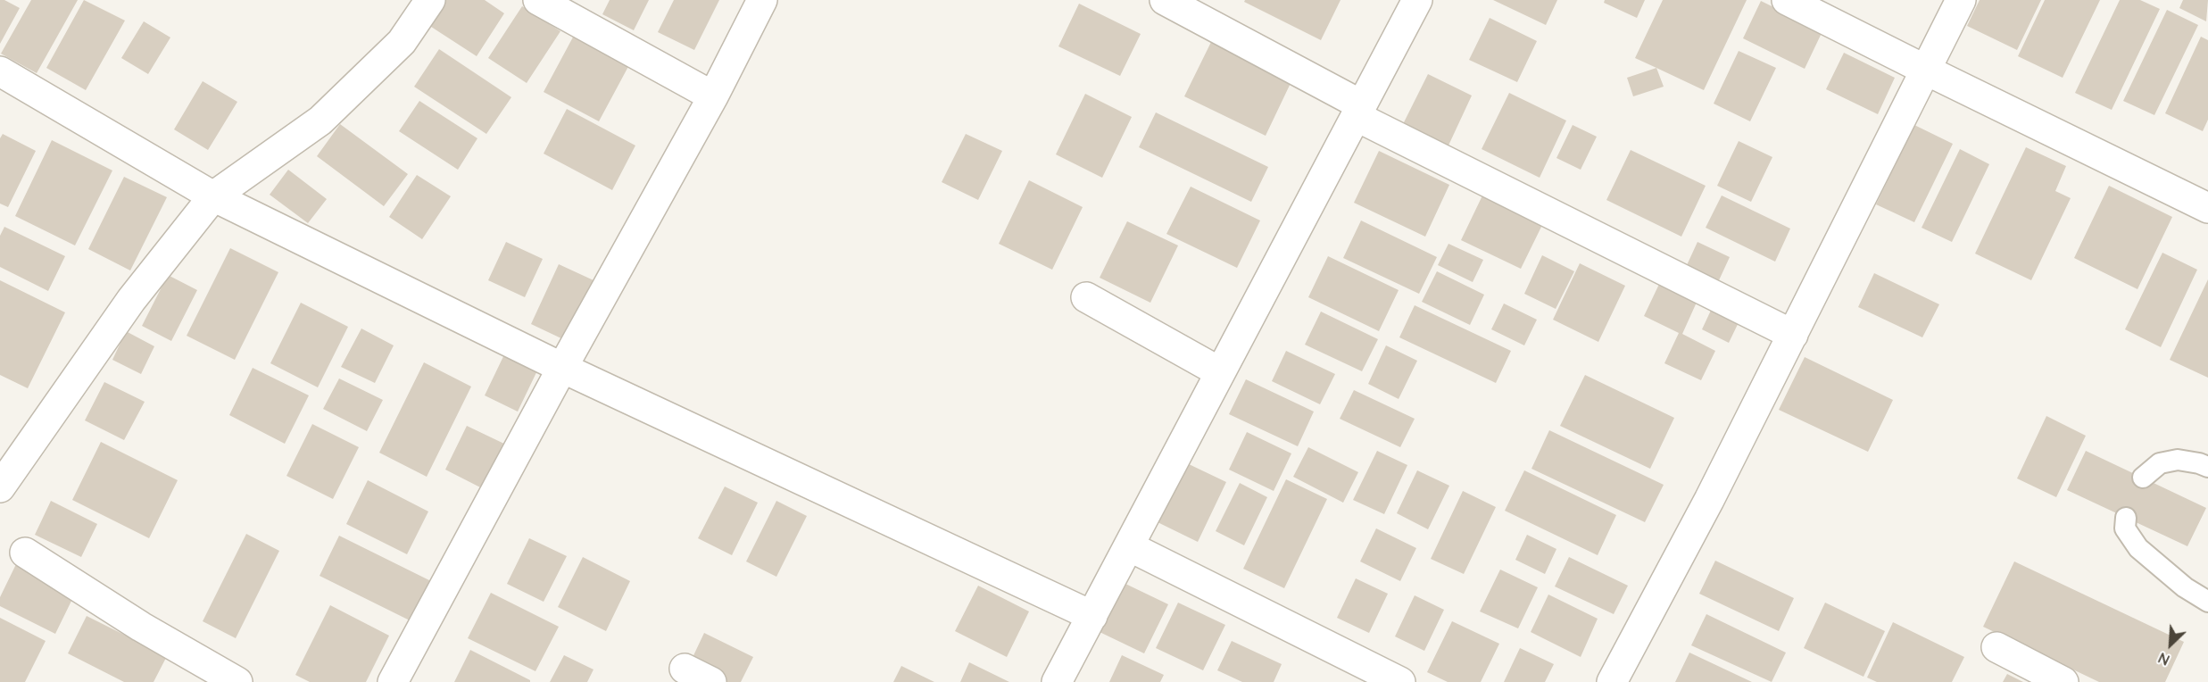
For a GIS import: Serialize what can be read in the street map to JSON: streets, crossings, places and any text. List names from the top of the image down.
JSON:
{
  "north": "bottom left"
}
